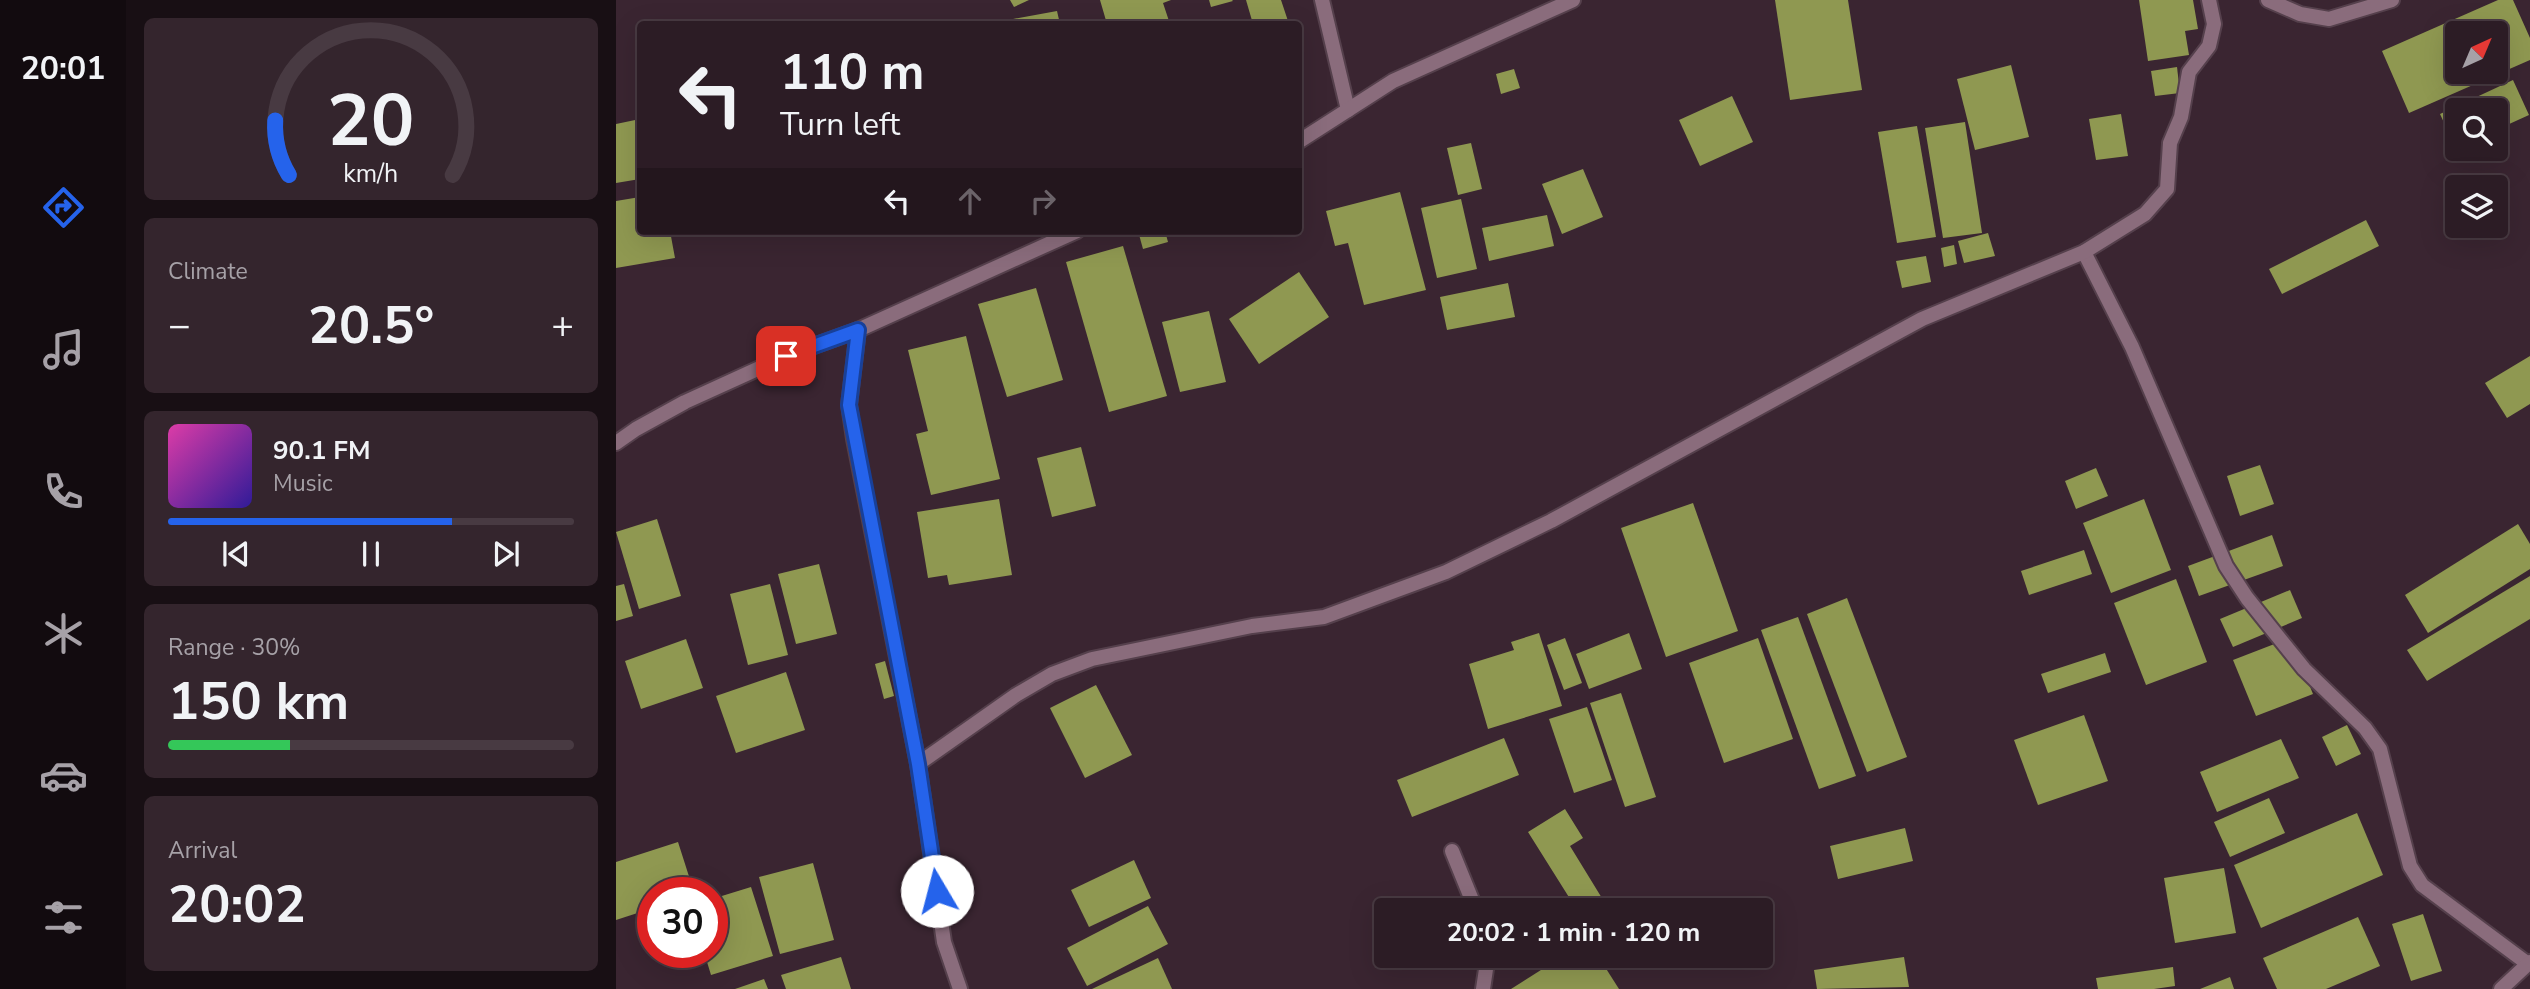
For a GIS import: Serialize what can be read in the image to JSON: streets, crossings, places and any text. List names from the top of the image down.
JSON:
{
  "north": "top right",
  "page": {
    "tabs": "20:01",
    "turn": ["110 m", "Turn left"],
    "tile": [
      "Climate",
      ["Range · 30%", "150 km"],
      ["Arrival", "20:02"]
    ],
    "heat": ["−", "20.5°", "+"],
    "song": ["90.1 FM", "Music"],
    "limit": "30",
    "trip": "20:02 · 1 min · 120 m",
    "gauge": ["20", "km/h"]
  }
}
